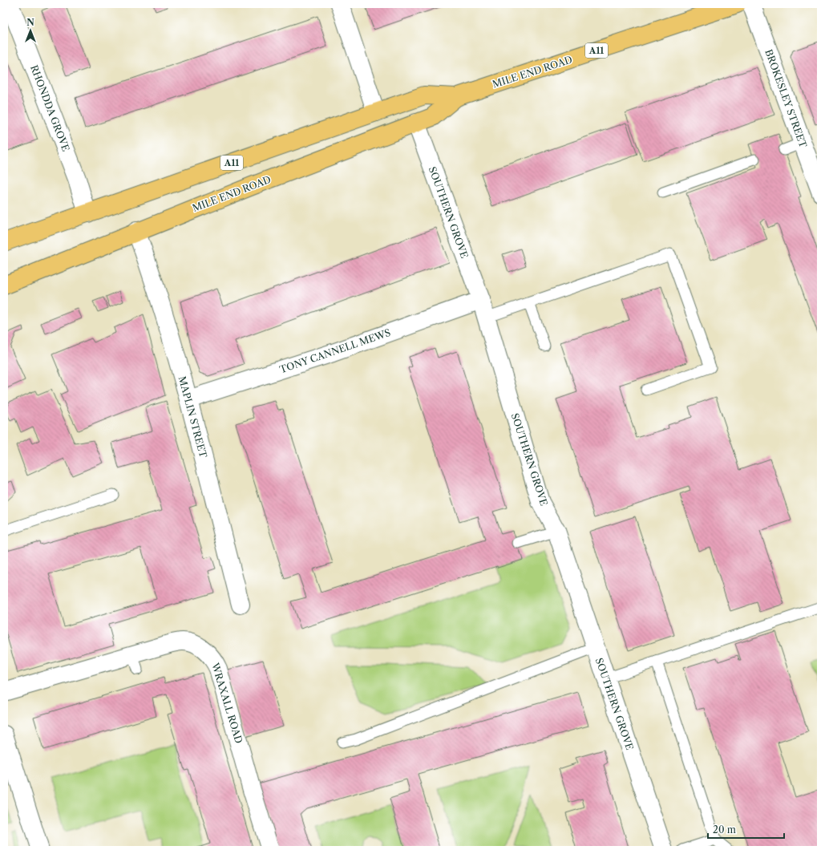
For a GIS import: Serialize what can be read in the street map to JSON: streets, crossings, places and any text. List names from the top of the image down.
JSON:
{
  "streets": {
    "highway": ["A11", "MILE END ROAD"],
    "street": [
      "BROKESLEY STREET",
      "RHONDDA GROVE",
      "SOUTHERN GROVE",
      "TONY CANNELL MEWS",
      "MAPLIN STREET",
      "WRAXALL ROAD"
    ]
  },
  "crossings": [
    ["MILE END ROAD", "RHONDDA GROVE"],
    ["MILE END ROAD", "SOUTHERN GROVE"],
    ["MILE END ROAD", "MAPLIN STREET"],
    ["SOUTHERN GROVE", "TONY CANNELL MEWS"],
    ["TONY CANNELL MEWS", "MAPLIN STREET"]
  ],
  "scale_bar": "20 m",
  "north": "top"
}
